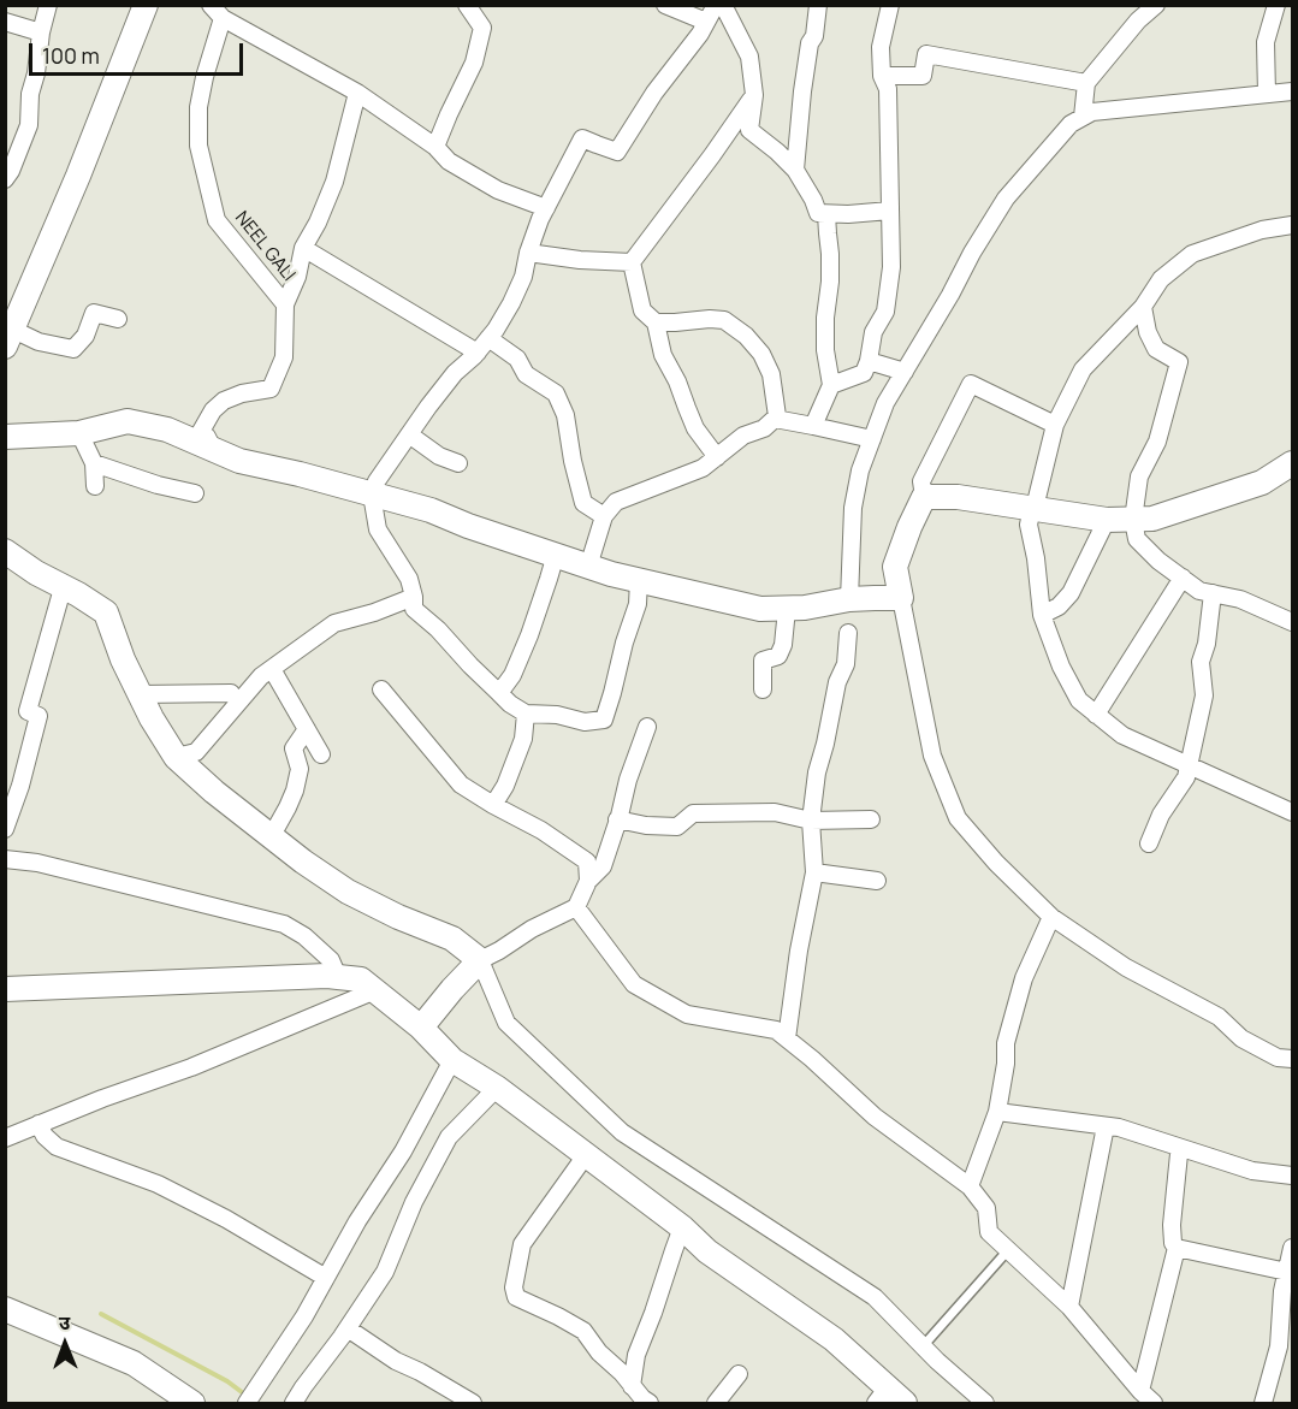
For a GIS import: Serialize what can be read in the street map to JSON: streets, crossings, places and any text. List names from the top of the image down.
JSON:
{
  "streets": {
    "street": ["NEEL GALI"]
  },
  "scale_bar": "100 m",
  "north": "top"
}
